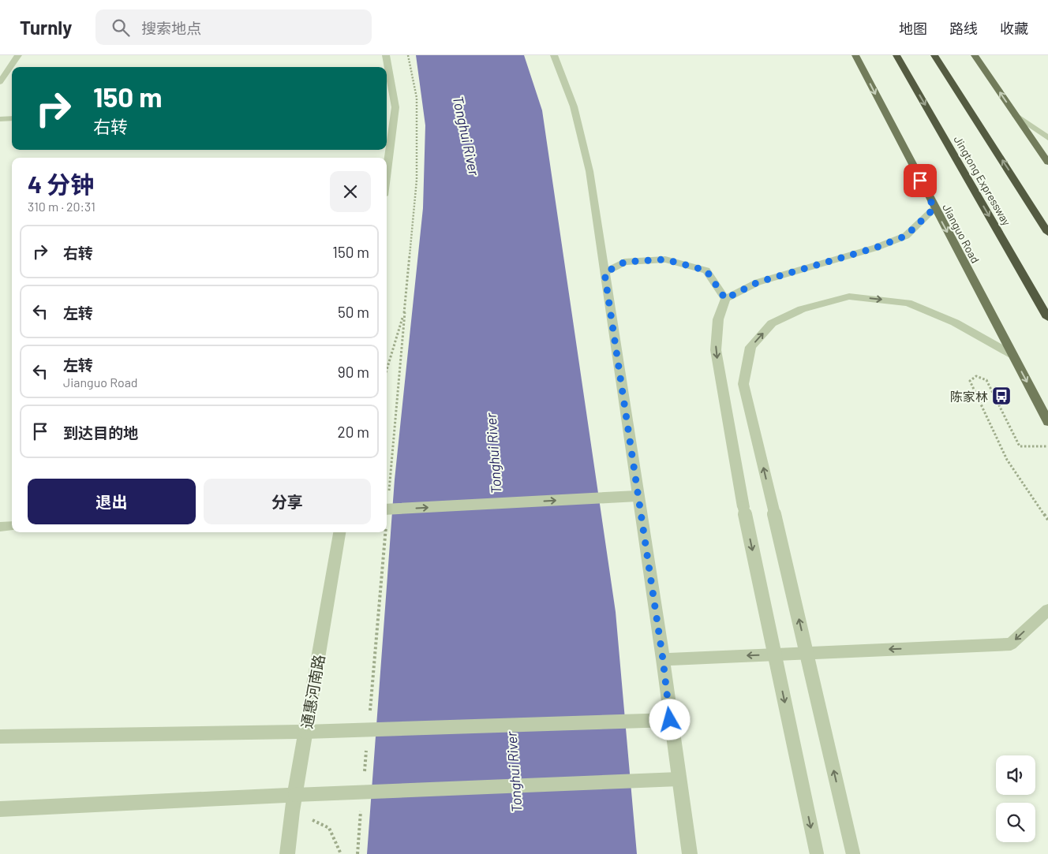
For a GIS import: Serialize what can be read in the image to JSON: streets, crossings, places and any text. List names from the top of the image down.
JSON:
{
  "streets": {
    "highway": ["Jingtong Expressway"],
    "main road": ["Jianguo Road"],
    "street": ["通惠河南路"]
  },
  "one_way": ["Jianguo Road"],
  "water": ["Tonghui River"],
  "places": {
    "bus stop": ["陈家林"]
  },
  "page": {
    "header": "Turnly",
    "search": "搜索地点",
    "nav": ["地图", "路线", "收藏"],
    "turn": ["150 m", "右转"],
    "heading": ["4 分钟", "310 m · 20:31"],
    "list": [
      {
        "name": "右转",
        "value": "150 m"
      },
      {
        "name": "左转",
        "value": "50 m"
      },
      {
        "name": "左转",
        "note": "Jianguo Road",
        "value": "90 m"
      },
      {
        "name": "到达目的地",
        "value": "20 m"
      }
    ],
    "buttons": ["退出", "分享"]
  }
}
